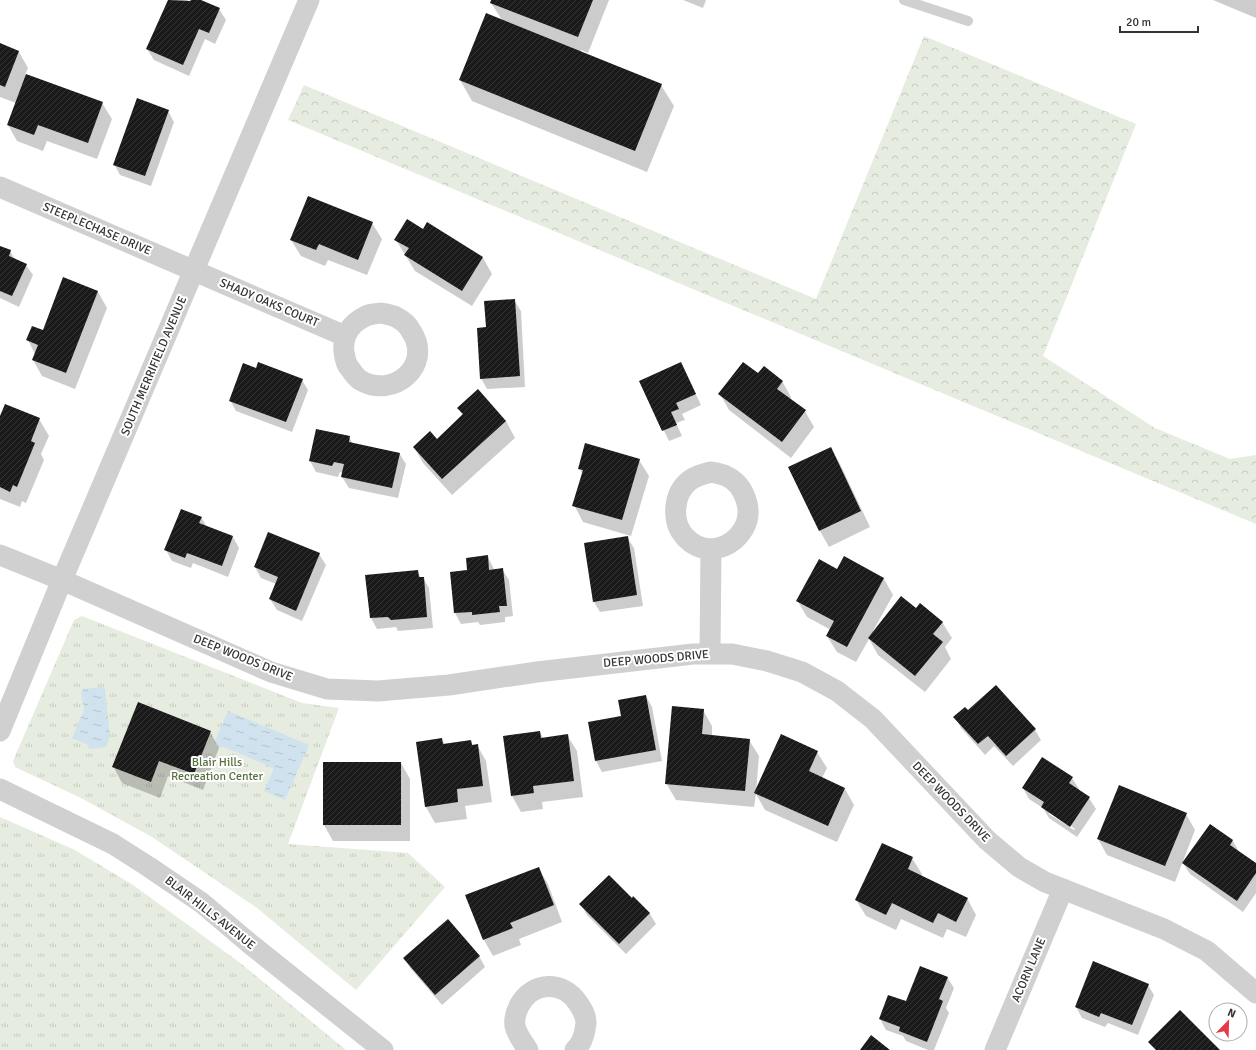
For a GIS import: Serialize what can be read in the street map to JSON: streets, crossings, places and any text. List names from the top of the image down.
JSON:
{
  "streets": {
    "street": [
      "STEEPLECHASE DRIVE",
      "SHADY OAKS COURT",
      "SOUTH MERRIFIELD AVENUE",
      "DEEP WOODS DRIVE",
      "BLAIR HILLS AVENUE",
      "ACORN LANE"
    ]
  },
  "crossings": [
    ["STEEPLECHASE DRIVE", "SHADY OAKS COURT"],
    ["STEEPLECHASE DRIVE", "SOUTH MERRIFIELD AVENUE"],
    ["SHADY OAKS COURT", "SOUTH MERRIFIELD AVENUE"],
    ["SOUTH MERRIFIELD AVENUE", "DEEP WOODS DRIVE"],
    ["DEEP WOODS DRIVE", "ACORN LANE"]
  ],
  "parks": ["Blair Hills Recreation Center"],
  "scale_bar": "20 m",
  "north": "top right"
}
